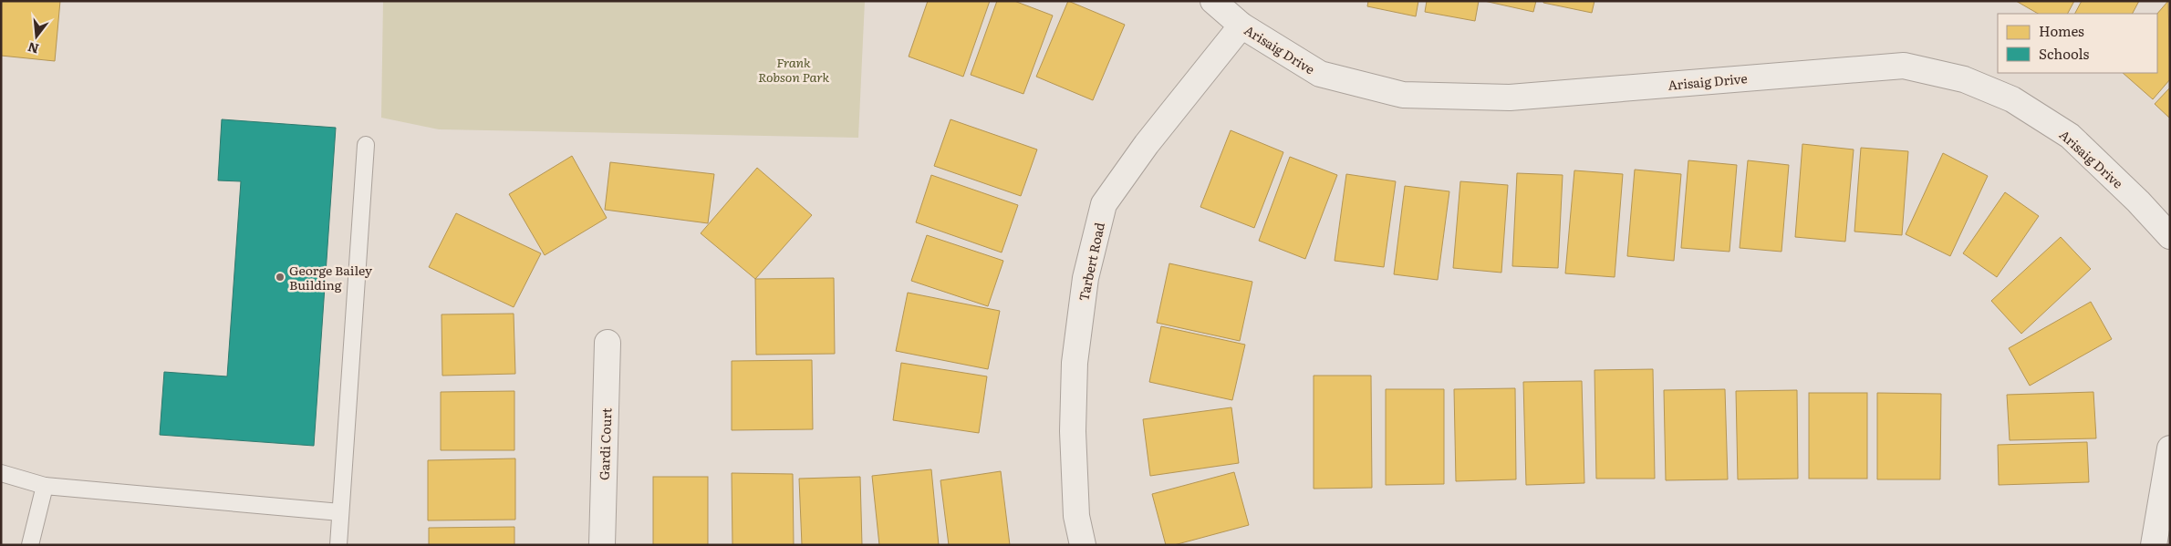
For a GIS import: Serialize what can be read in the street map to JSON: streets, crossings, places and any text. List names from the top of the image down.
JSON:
{
  "streets": {
    "street": ["Arisaig Drive", "Tarbert Road", "Gardi Court"]
  },
  "crossings": [
    ["Arisaig Drive", "Tarbert Road"]
  ],
  "parks": ["Frank Robson Park"],
  "places": ["George Bailey Building"],
  "legend": ["Homes", "Schools"],
  "north": "bottom"
}
